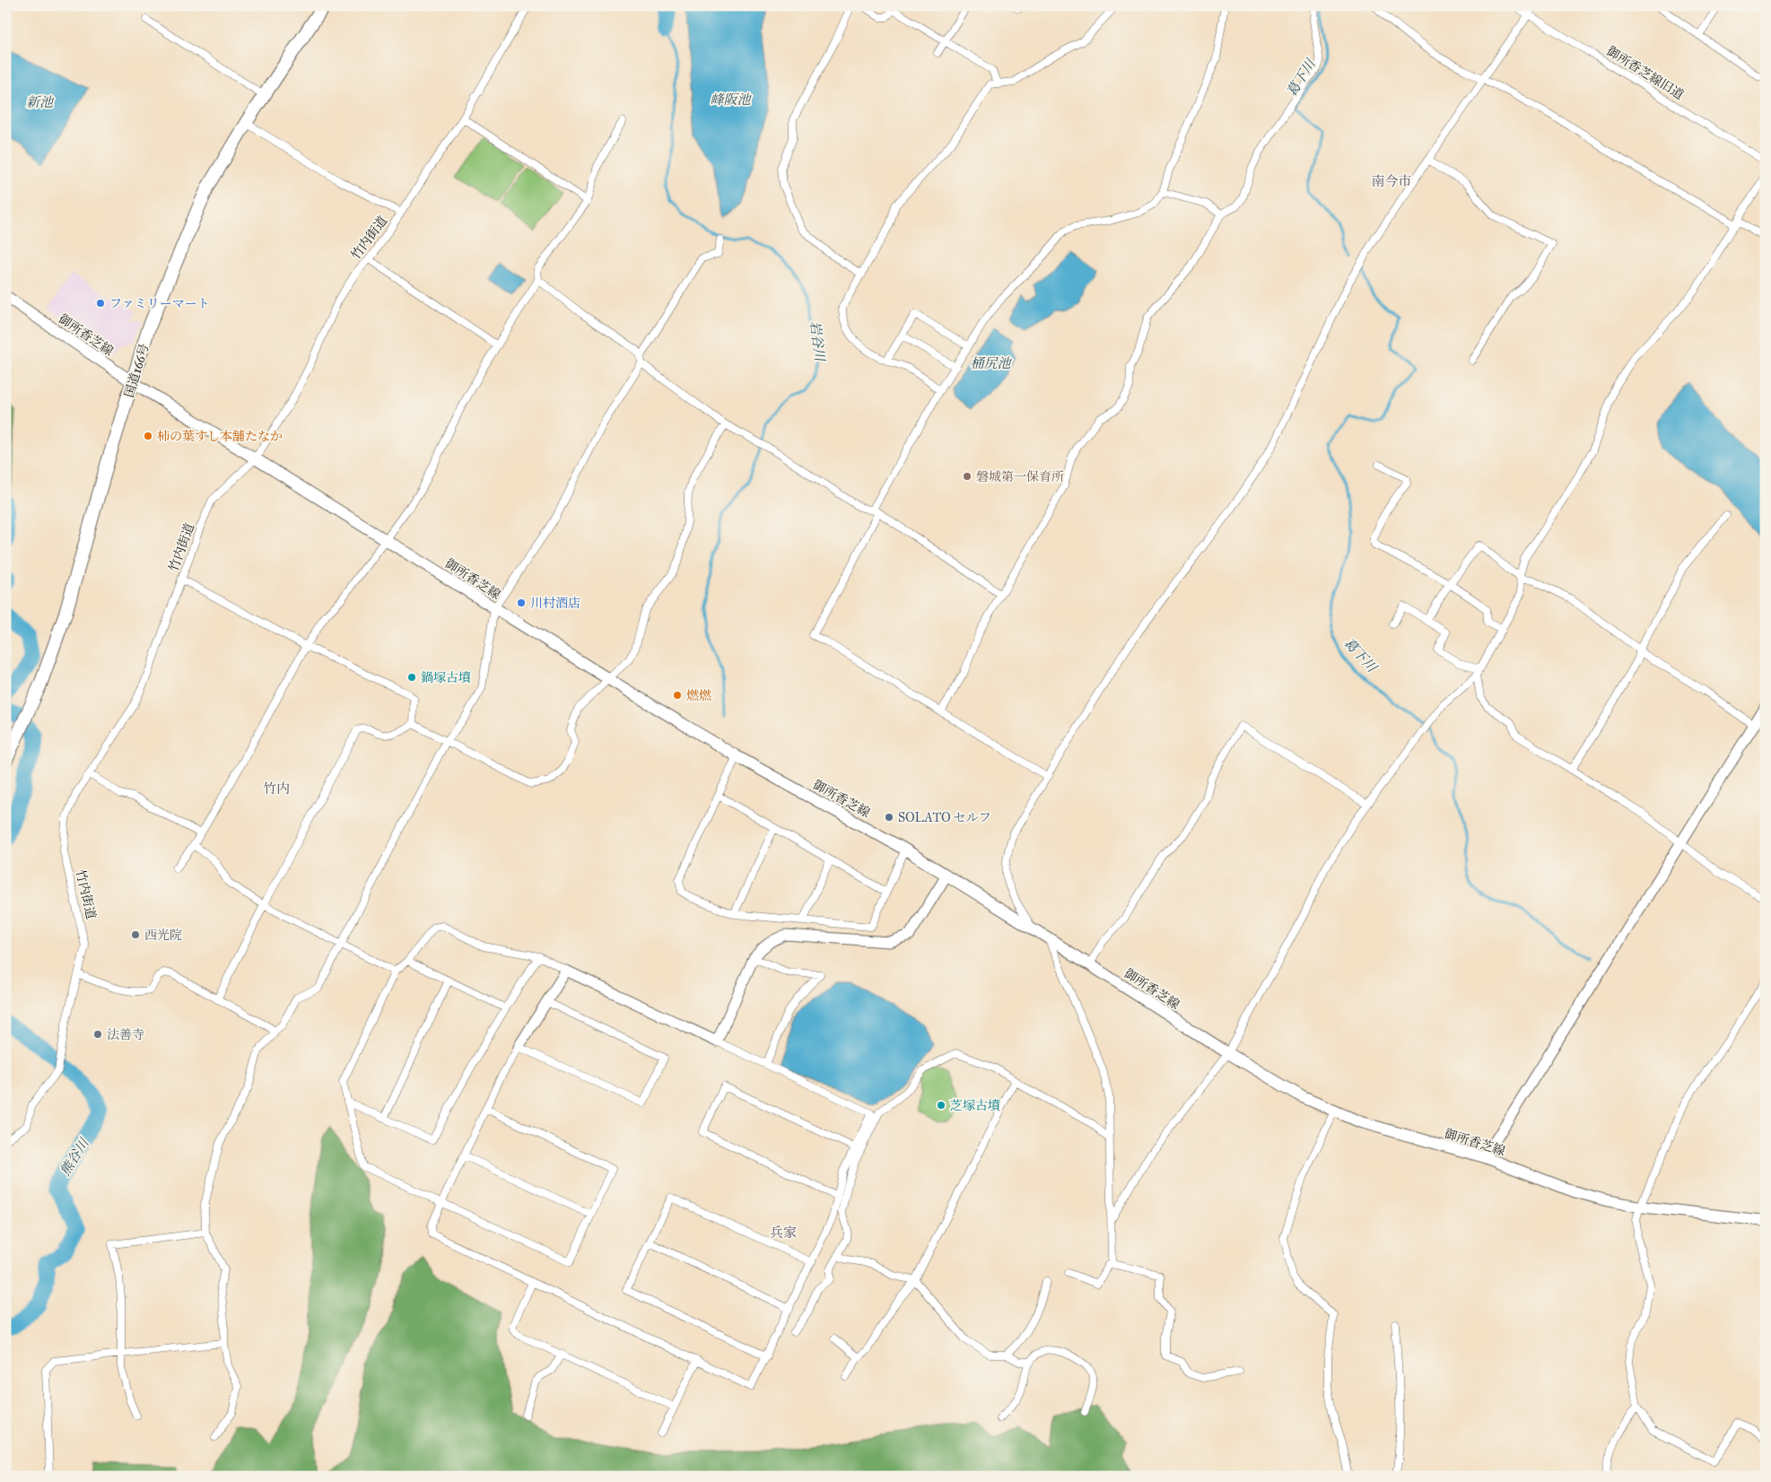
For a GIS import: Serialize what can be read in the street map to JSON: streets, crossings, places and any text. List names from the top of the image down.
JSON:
{
  "streets": {
    "highway": ["国道166号"],
    "main road": ["御所香芝線"],
    "street": ["御所香芝線旧道", "竹内街道"]
  },
  "crossings": [
    ["竹内街道", "御所香芝線"],
    ["御所香芝線", "国道166号"]
  ],
  "districts": ["南今市", "竹内", "兵家"],
  "water": [
    "葛下川",
    "峰阪池",
    "新池",
    "岩谷川",
    "桶尻池",
    "熊谷川"
  ],
  "places": [
    "ファミリーマート",
    "柿の葉すし本舗たなか",
    "磐城第一保育所",
    "川村酒店",
    "鍋塚古墳",
    "燃燃",
    "SOLATO セルフ",
    "西光院",
    "法善寺",
    "芝塚古墳"
  ]
}
